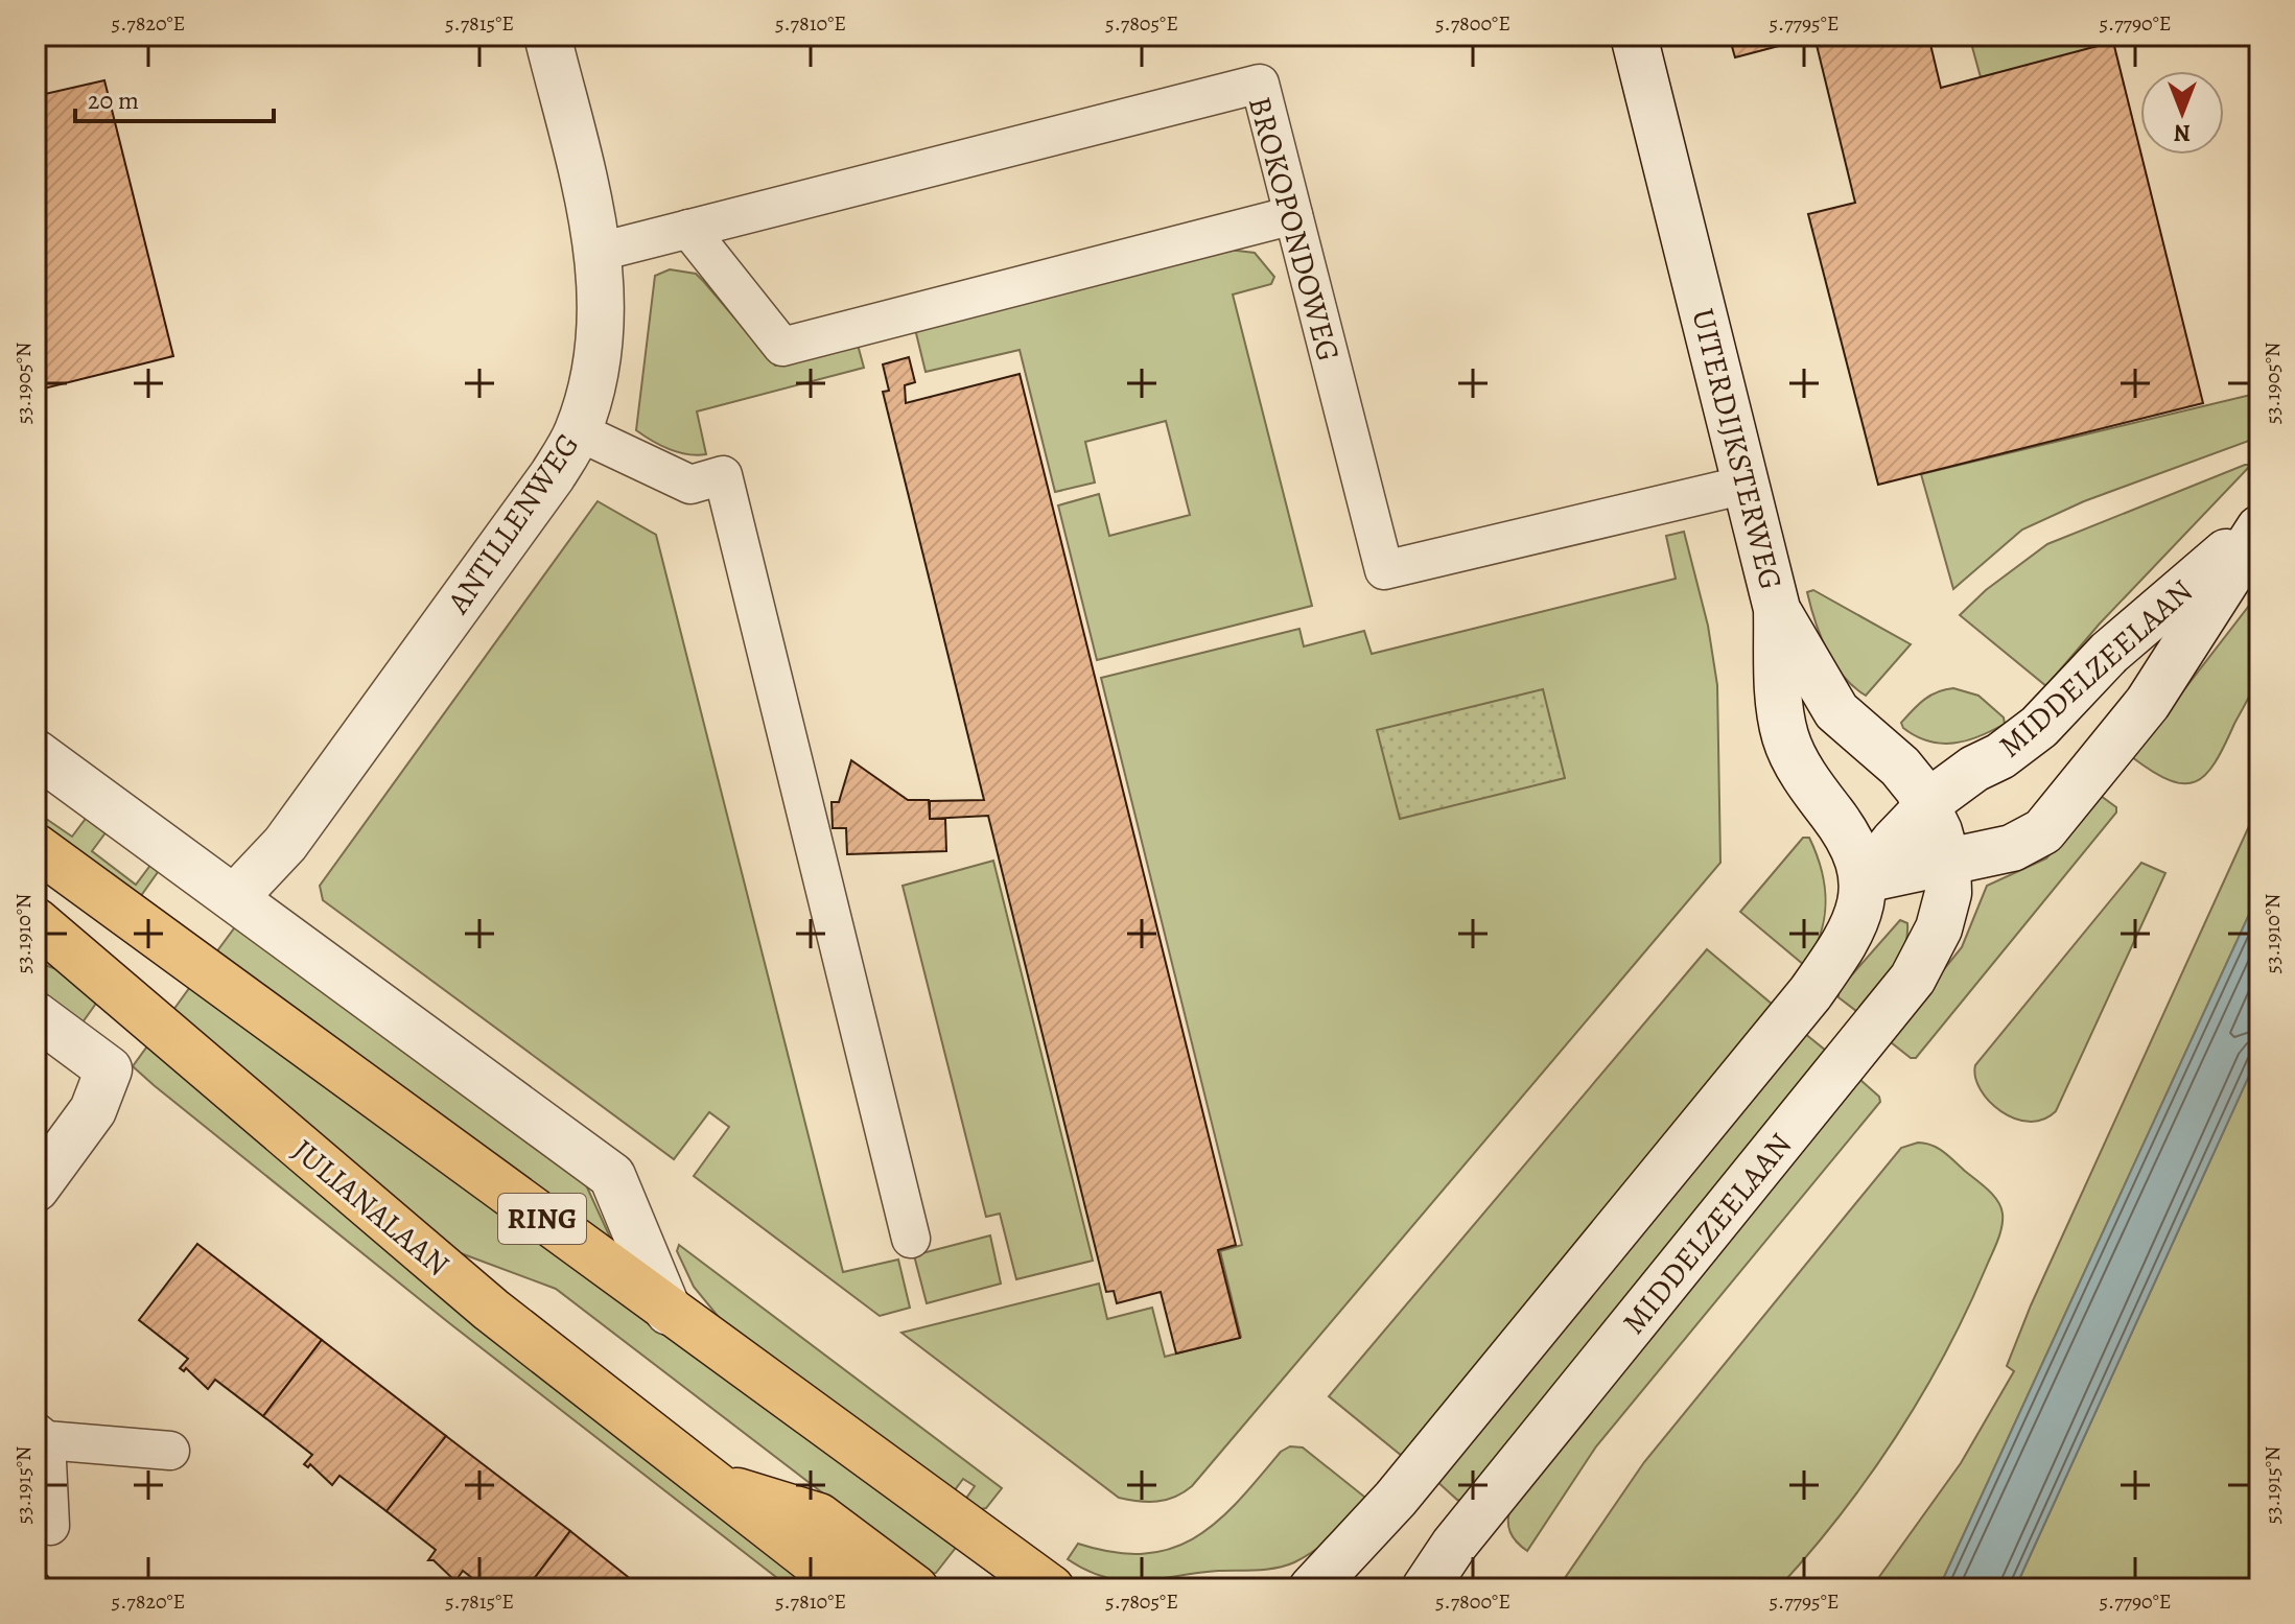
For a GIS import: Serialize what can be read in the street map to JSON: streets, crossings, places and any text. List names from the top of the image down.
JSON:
{
  "streets": {
    "main road": ["JULIANALAAN", "RING"],
    "street": ["UITERDIJKSTERWEG", "ANTILLENWEG", "MIDDELZEELAAN"],
    "lane": ["BROKOPONDOWEG"]
  },
  "crossings": [
    ["BROKOPONDOWEG", "UITERDIJKSTERWEG"],
    ["BROKOPONDOWEG", "ANTILLENWEG"],
    ["UITERDIJKSTERWEG", "MIDDELZEELAAN"]
  ],
  "scale_bar": "20 m",
  "north": "bottom",
  "coordinates": [
    "5.7820°E",
    "5.7815°E",
    "5.7810°E",
    "5.7805°E",
    "5.7800°E",
    "5.7795°E",
    "5.7790°E",
    "53.1905°N",
    "53.1910°N",
    "53.1915°N"
  ]
}
